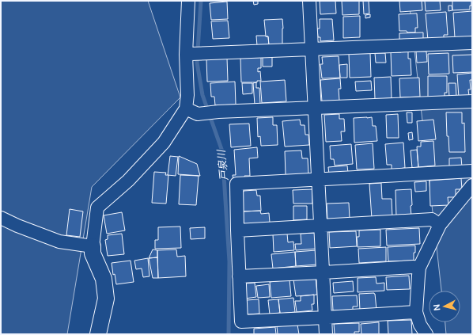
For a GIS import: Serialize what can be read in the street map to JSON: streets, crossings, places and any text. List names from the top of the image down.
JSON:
{
  "water": ["戸泉川"],
  "north": "left"
}
